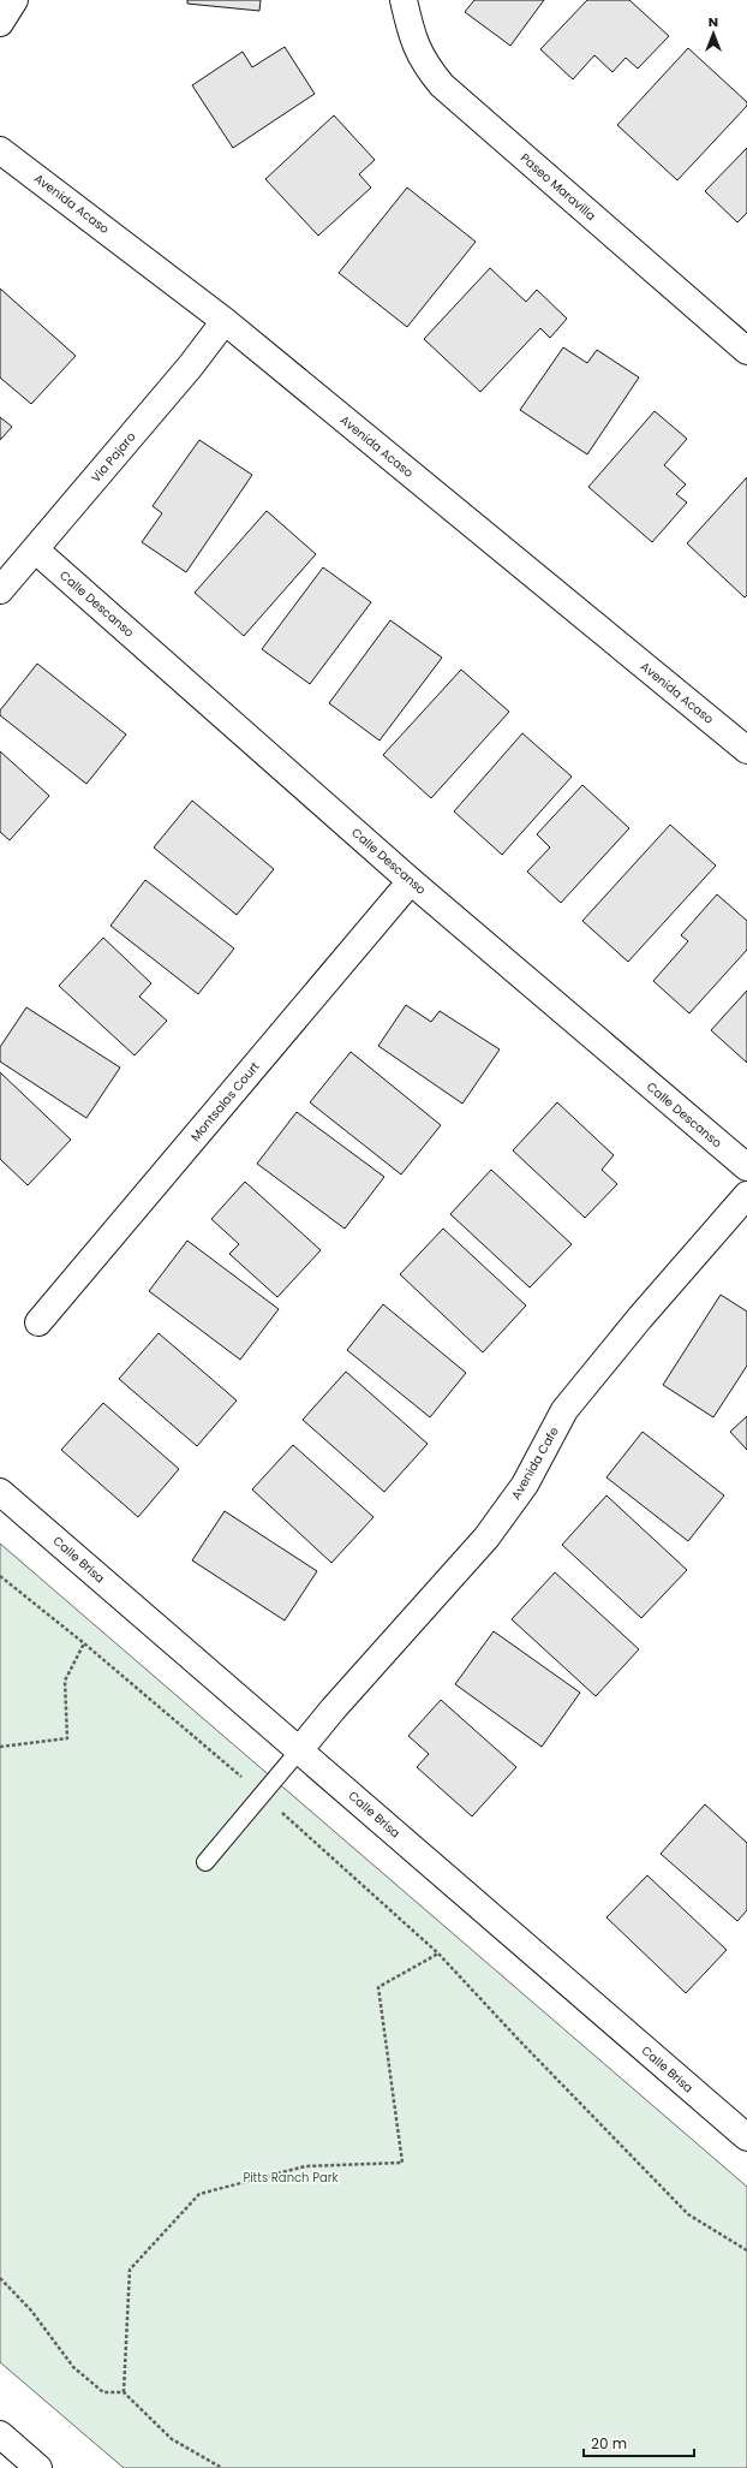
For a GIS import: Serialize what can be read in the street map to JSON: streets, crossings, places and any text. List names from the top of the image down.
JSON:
{
  "streets": {
    "street": [
      "Paseo Maravilla",
      "Avenida Acaso",
      "Via Pajaro",
      "Calle Descanso",
      "Montsalas Court",
      "Avenida Cafe",
      "Calle Brisa"
    ]
  },
  "crossings": [
    ["Avenida Acaso", "Via Pajaro"],
    ["Via Pajaro", "Calle Descanso"],
    ["Calle Descanso", "Montsalas Court"],
    ["Avenida Cafe", "Calle Brisa"]
  ],
  "parks": ["Pitts Ranch Park"],
  "scale_bar": "20 m",
  "north": "top"
}
